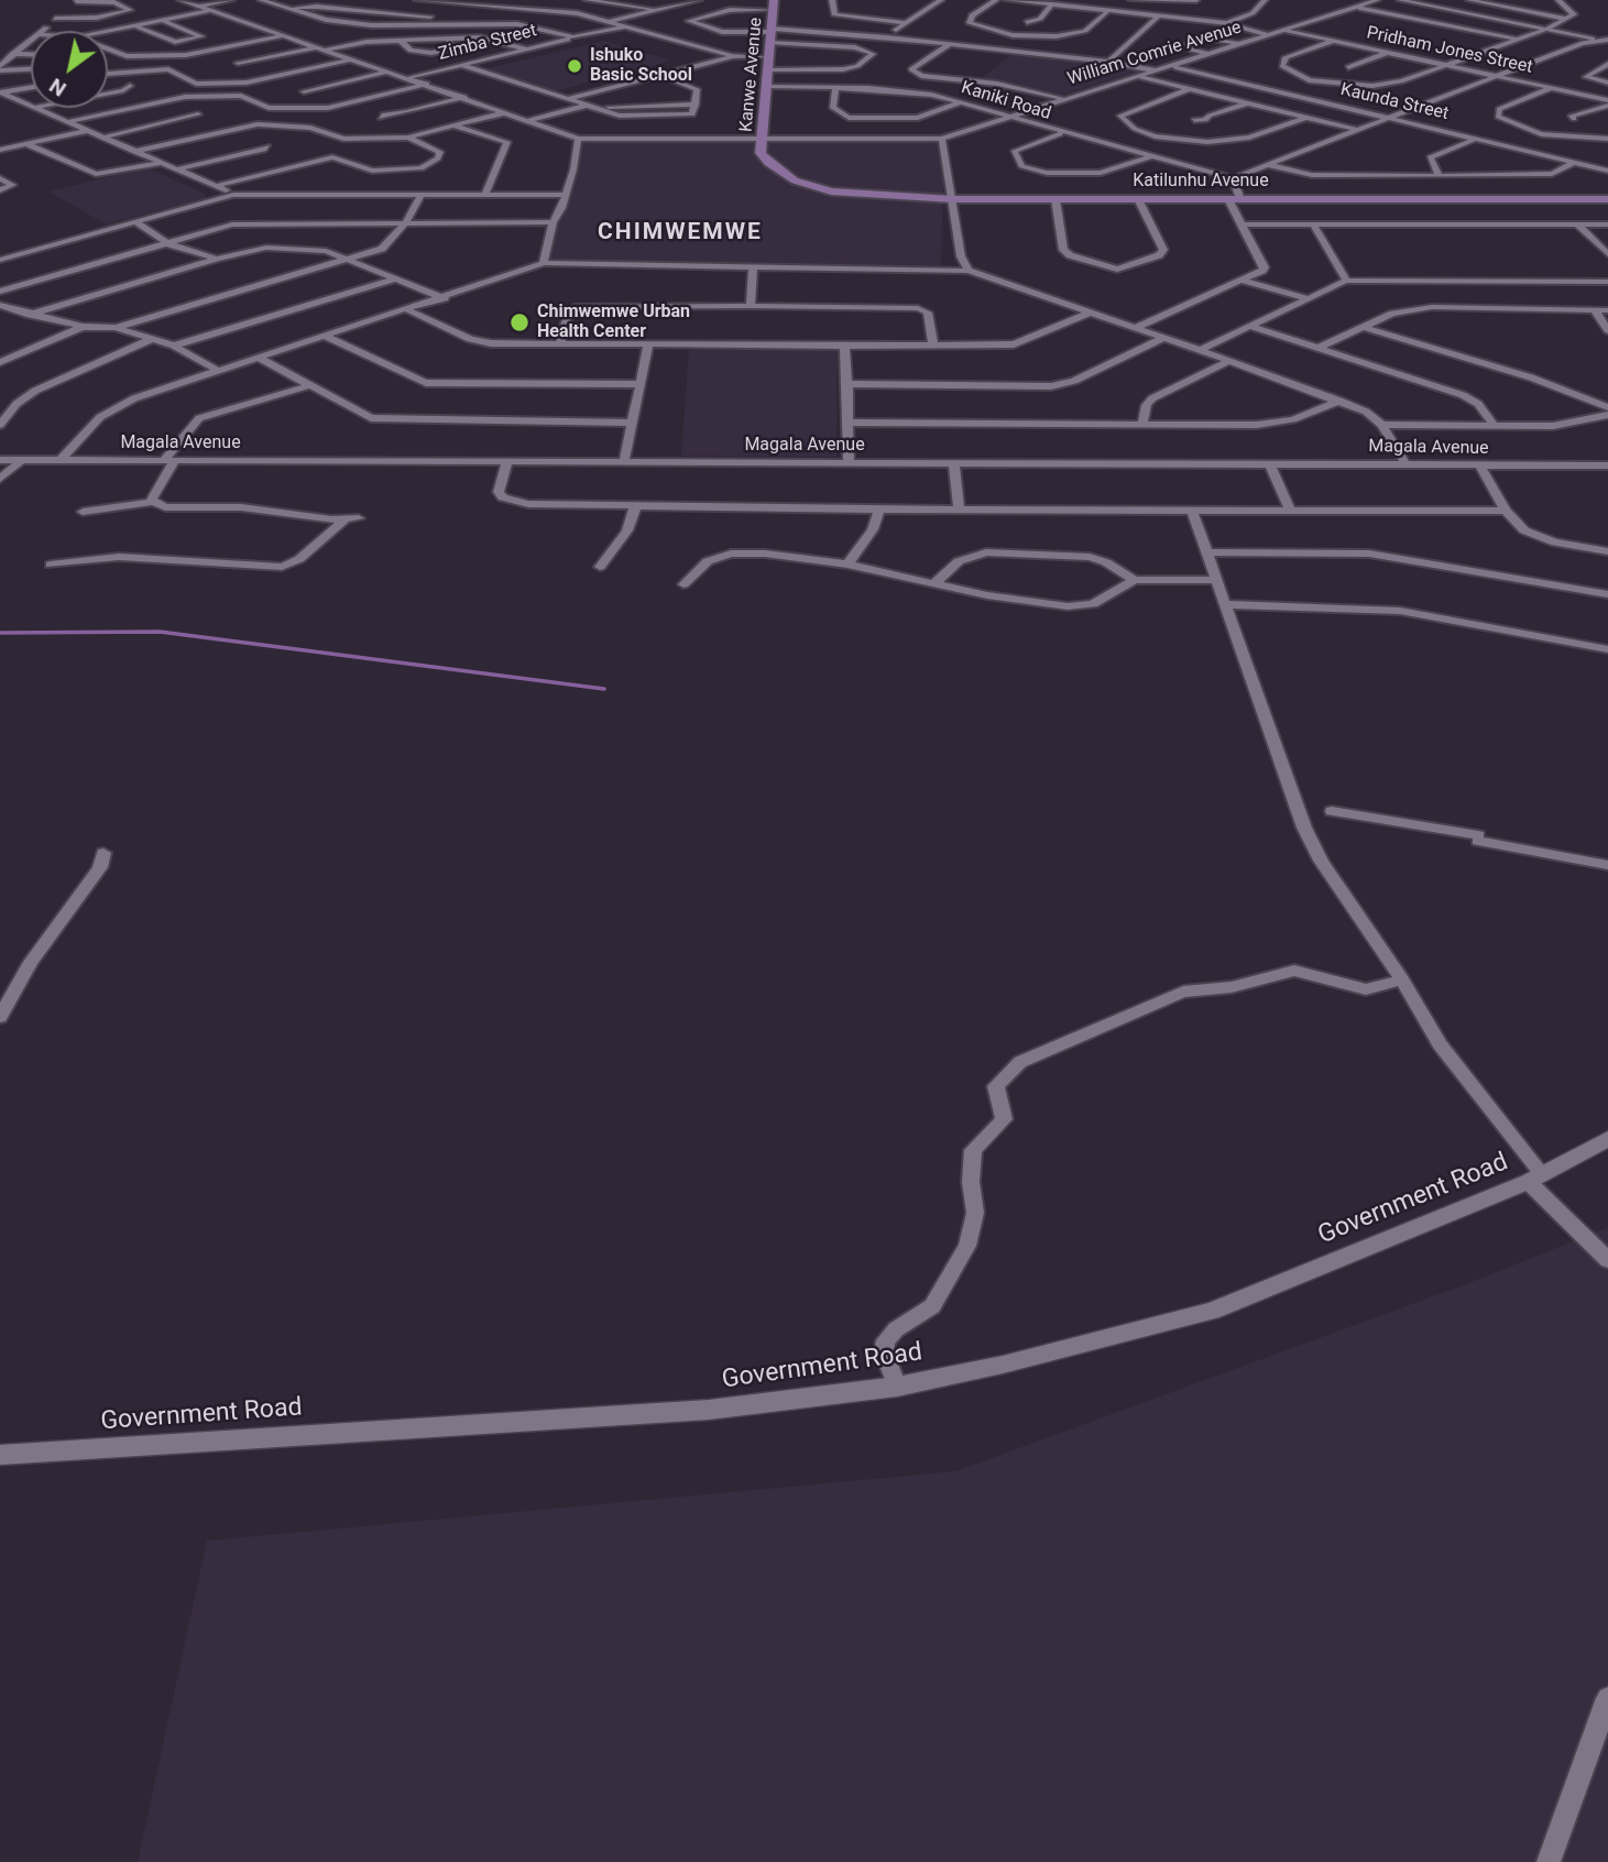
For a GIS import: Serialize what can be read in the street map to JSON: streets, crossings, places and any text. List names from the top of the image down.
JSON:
{
  "streets": {
    "main road": ["Kanwe Avenue", "Katilunhu Avenue"],
    "street": [
      "Zimba Street",
      "Pridham Jones Street",
      "William Comrie Avenue",
      "Kaniki Road",
      "Kaunda Street",
      "Magala Avenue",
      "Government Road"
    ]
  },
  "crossings": [
    ["Pridham Jones Street", "William Comrie Avenue"],
    ["William Comrie Avenue", "Kanwe Avenue"],
    ["William Comrie Avenue", "Kaniki Road"],
    ["William Comrie Avenue", "Kaunda Street"],
    ["Kanwe Avenue", "Kaniki Road"],
    ["Kanwe Avenue", "Katilunhu Avenue"]
  ],
  "districts": ["CHIMWEMWE"],
  "places": ["Ishuko Basic School", "Chimwemwe Urban Health Center"],
  "north": "bottom left"
}
